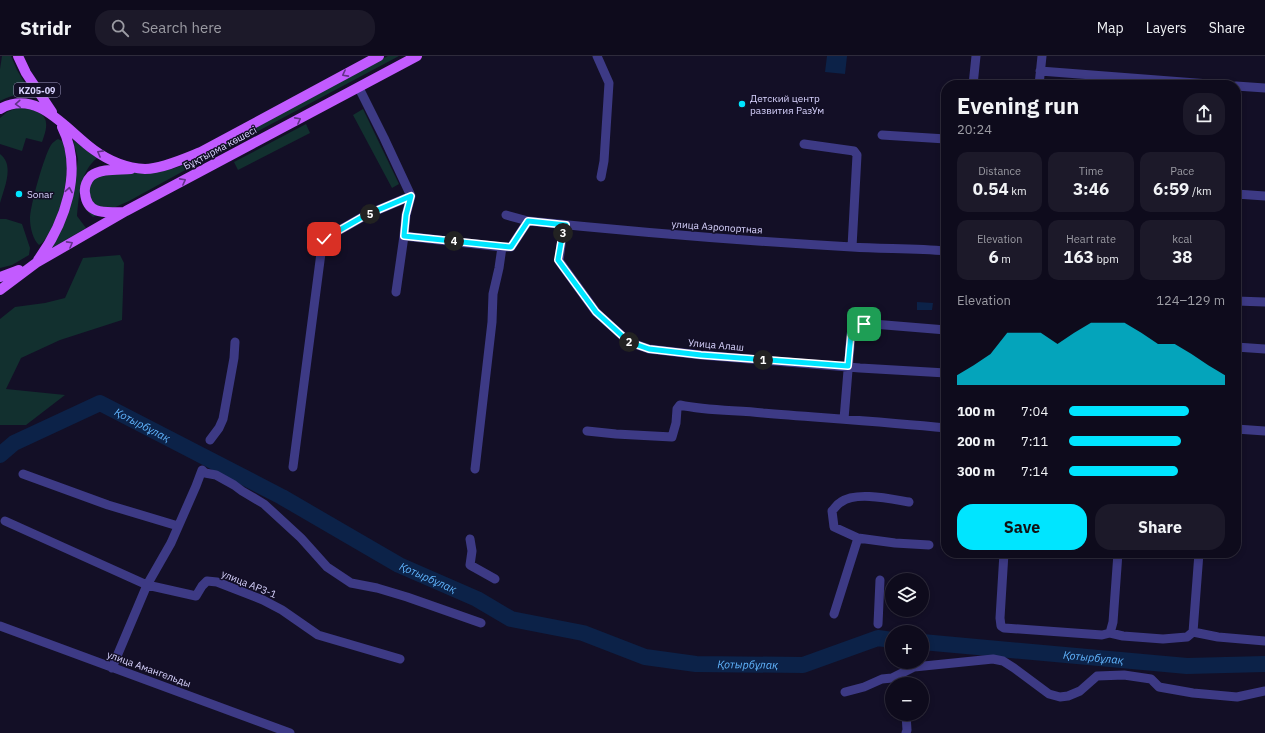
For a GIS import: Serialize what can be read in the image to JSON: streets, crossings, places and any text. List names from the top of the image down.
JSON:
{
  "streets": {
    "main road": ["KZ05-09", "Бұқтырма көшесі"],
    "street": [
      "улица Аэропортная",
      "Улица Алаш",
      "улица АРЗ-1",
      "улица Амангельды"
    ]
  },
  "crossings": [
    ["KZ05-09", "Бұқтырма көшесі"],
    ["улица Аэропортная", "Улица Алаш"]
  ],
  "water": ["Қотырбұлақ"],
  "places": ["Детский центр развития РазУм", "Sonar"],
  "page": {
    "header": "Stridr",
    "search": "Search here",
    "nav": ["Map", "Layers", "Share"],
    "heading": ["Evening run", "20:24"],
    "stats": [
      ["Distance", "0.54 km"],
      ["Time", "3:46"],
      ["Pace", "6:59 /km"],
      ["Elevation", "6 m"],
      ["Heart rate", "163 bpm"],
      ["kcal", "38"]
    ],
    "pins": [
      "5",
      "3",
      "4",
      "2",
      "1"
    ],
    "chart": ["Elevation", "124–129 m"],
    "list": [
      {
        "name": "100 m",
        "note": "7:04"
      },
      {
        "name": "200 m",
        "note": "7:11"
      },
      {
        "name": "300 m",
        "note": "7:14"
      }
    ],
    "buttons": ["Save", "Share"],
    "map_buttons": ["+", "−"]
  }
}
